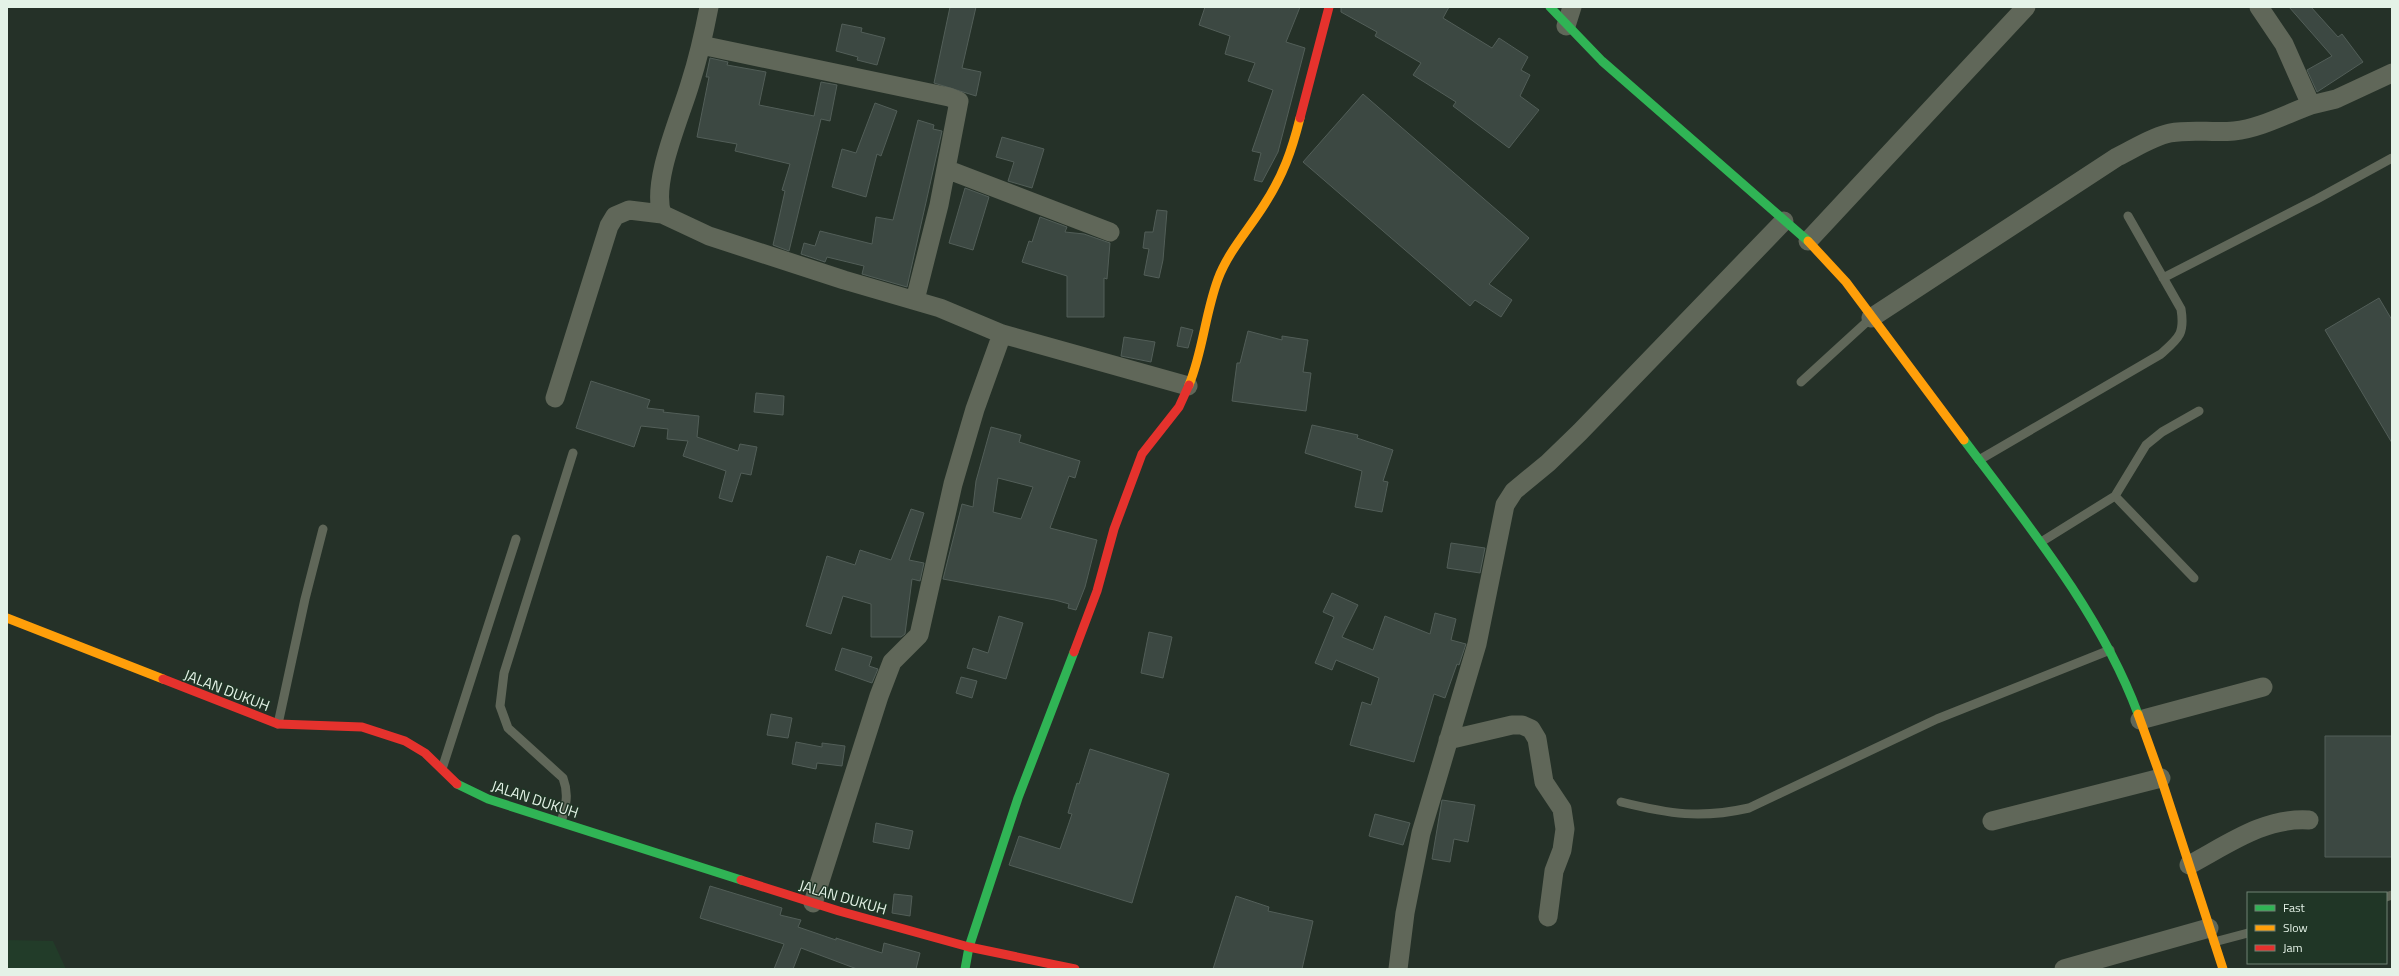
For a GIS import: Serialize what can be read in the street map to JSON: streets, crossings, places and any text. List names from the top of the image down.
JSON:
{
  "streets": {
    "street": ["JALAN DUKUH"]
  },
  "legend": ["Fast", "Slow", "Jam"]
}
